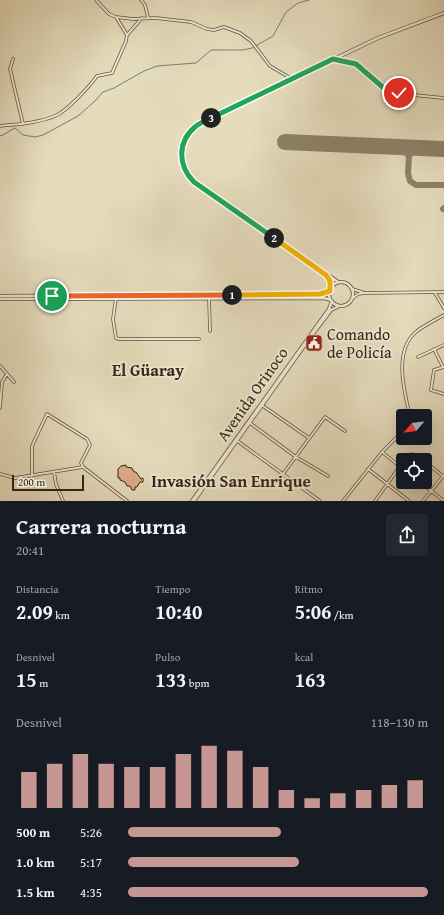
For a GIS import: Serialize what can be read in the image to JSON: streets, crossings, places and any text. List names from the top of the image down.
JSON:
{
  "streets": {
    "street": ["Avenida Orinoco"]
  },
  "districts": ["El Güaray", "Invasión San Enrique"],
  "places": {
    "public building": ["Comando de Policía"]
  },
  "scale_bar": "200 m",
  "north": "bottom left",
  "page": {
    "pins": ["3", "2", "1"],
    "scale": "200 m",
    "heading": ["Carrera nocturna", "20:41"],
    "stats": [
      ["Distancia", "2.09 km"],
      ["Tiempo", "10:40"],
      ["Ritmo", "5:06 /km"],
      ["Desnivel", "15 m"],
      ["Pulso", "133 bpm"],
      ["kcal", "163"]
    ],
    "chart": ["Desnivel", "118–130 m"],
    "list": [
      {
        "name": "500 m",
        "note": "5:26"
      },
      {
        "name": "1.0 km",
        "note": "5:17"
      },
      {
        "name": "1.5 km",
        "note": "4:35"
      }
    ]
  }
}
